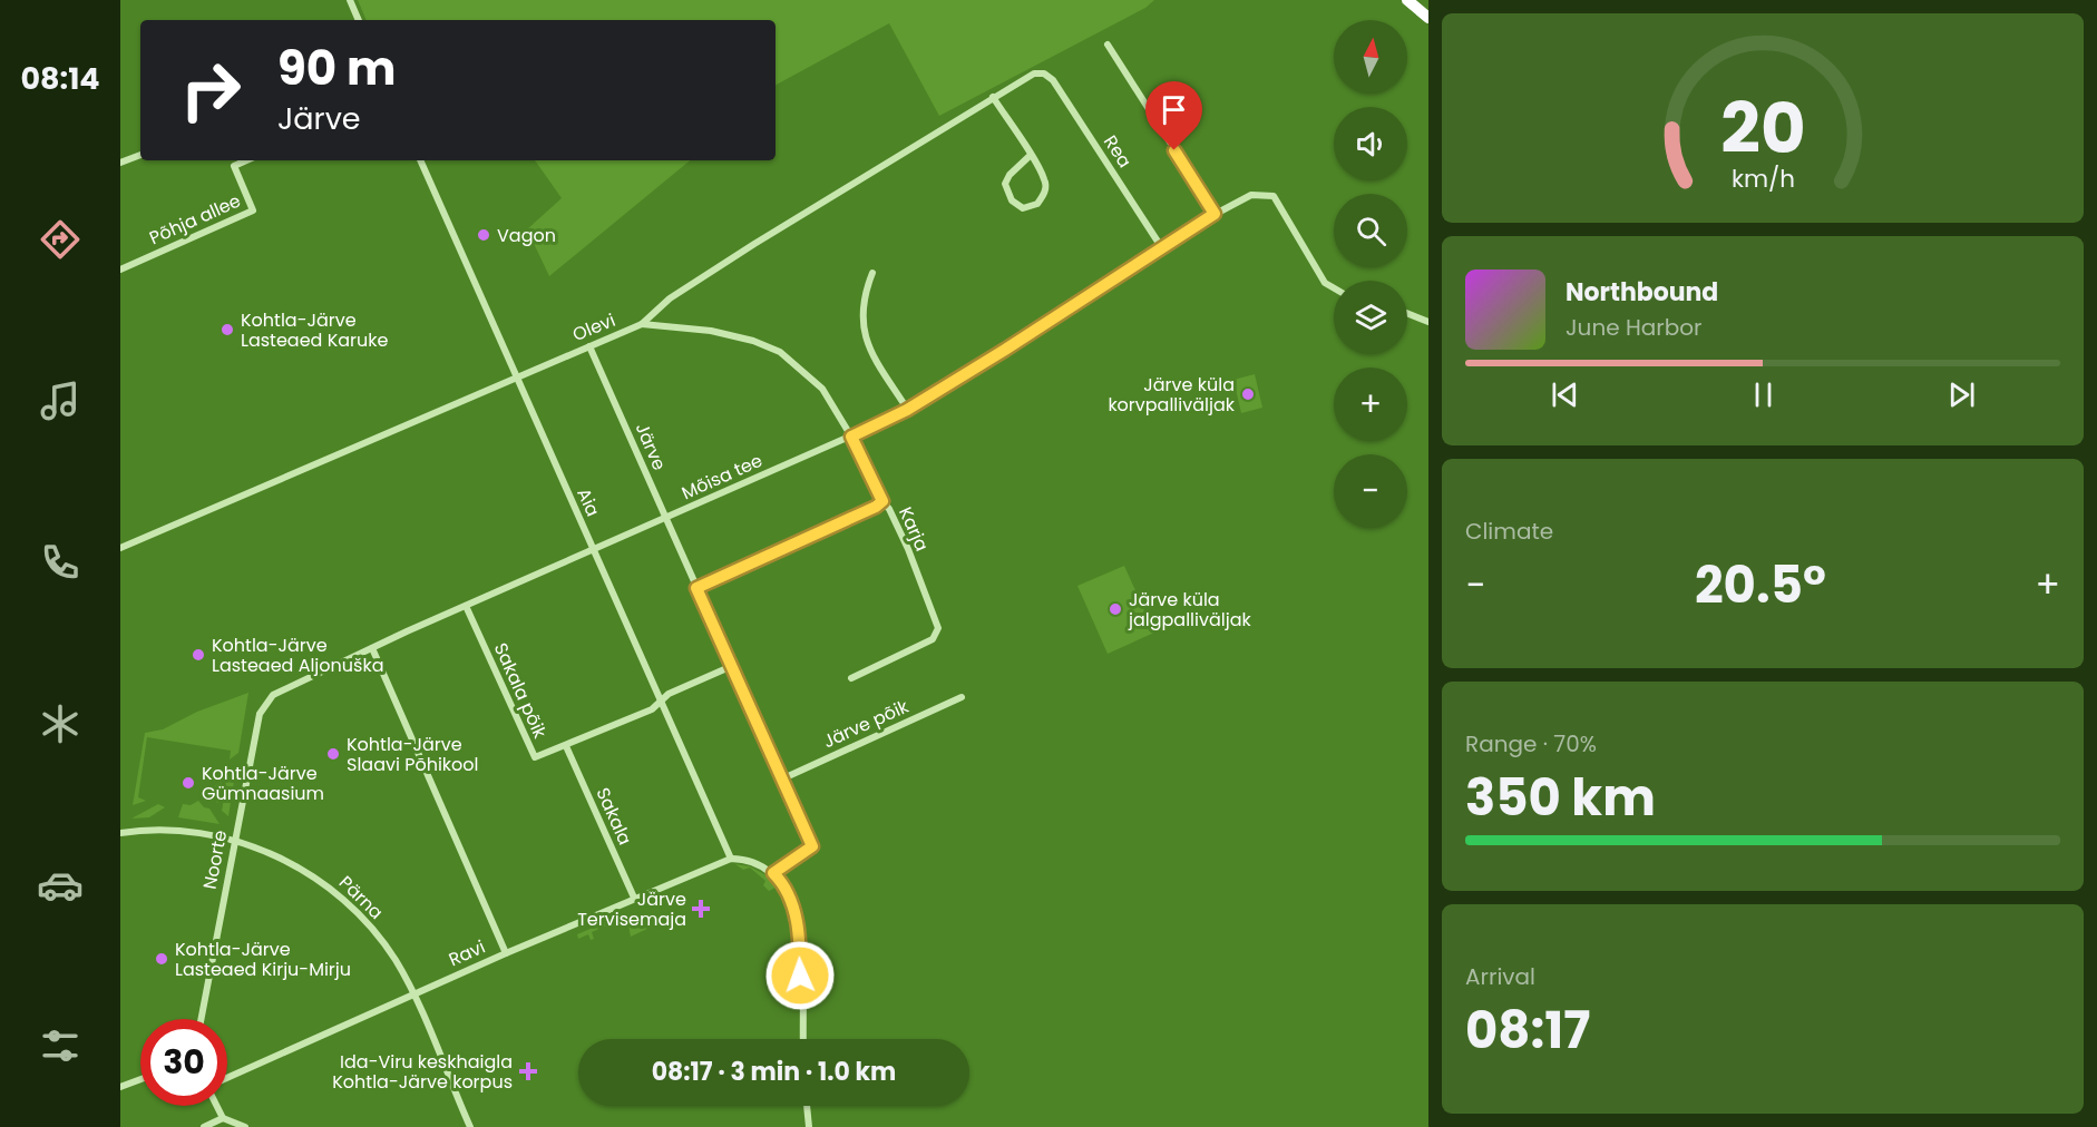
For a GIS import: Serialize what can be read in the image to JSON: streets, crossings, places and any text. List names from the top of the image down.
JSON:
{
  "streets": {
    "street": [
      "Rea",
      "Põhja allee",
      "Olevi",
      "Järve",
      "Mõisa tee",
      "Aia",
      "Karja",
      "Sakala põik",
      "Järve põik",
      "Sakala",
      "Noorte",
      "Pärna",
      "Ravi"
    ]
  },
  "crossings": [
    ["Rea", "Olevi"],
    ["Rea", "Mõisa tee"],
    ["Olevi", "Järve"],
    ["Olevi", "Aia"],
    ["Olevi", "Karja"],
    ["Järve", "Mõisa tee"],
    ["Järve", "Järve põik"],
    ["Mõisa tee", "Aia"],
    ["Mõisa tee", "Karja"],
    ["Mõisa tee", "Sakala põik"],
    ["Mõisa tee", "Noorte"],
    ["Aia", "Ravi"],
    ["Sakala põik", "Sakala"],
    ["Sakala", "Ravi"],
    ["Noorte", "Pärna"],
    ["Pärna", "Ravi"]
  ],
  "places": {
    "other": [
      "Vagon",
      "Kohtla-Järve Lasteaed Karuke",
      "Järve küla korvpalliväljak",
      "Järve küla jalgpalliväljak",
      "Kohtla-Järve Lasteaed Aljonuška",
      "Kohtla-Järve Slaavi Põhikool",
      "Kohtla-Järve Gümnaasium",
      "Kohtla-Järve Lasteaed Kirju-Mirju"
    ],
    "health": ["Järve Tervisemaja", "Ida-Viru keskhaigla Kohtla-Järve korpus"]
  },
  "north": "top",
  "page": {
    "tabs": "08:14",
    "map_buttons": ["+", "−"],
    "turn": ["90 m", "Järve"],
    "song": ["Northbound", "June Harbor"],
    "tile": [
      "Climate",
      ["Range · 70%", "350 km"],
      ["Arrival", "08:17"]
    ],
    "heat": ["−", "20.5°", "+"],
    "limit": "30",
    "trip": "08:17 · 3 min · 1.0 km",
    "gauge": ["20", "km/h"]
  }
}
